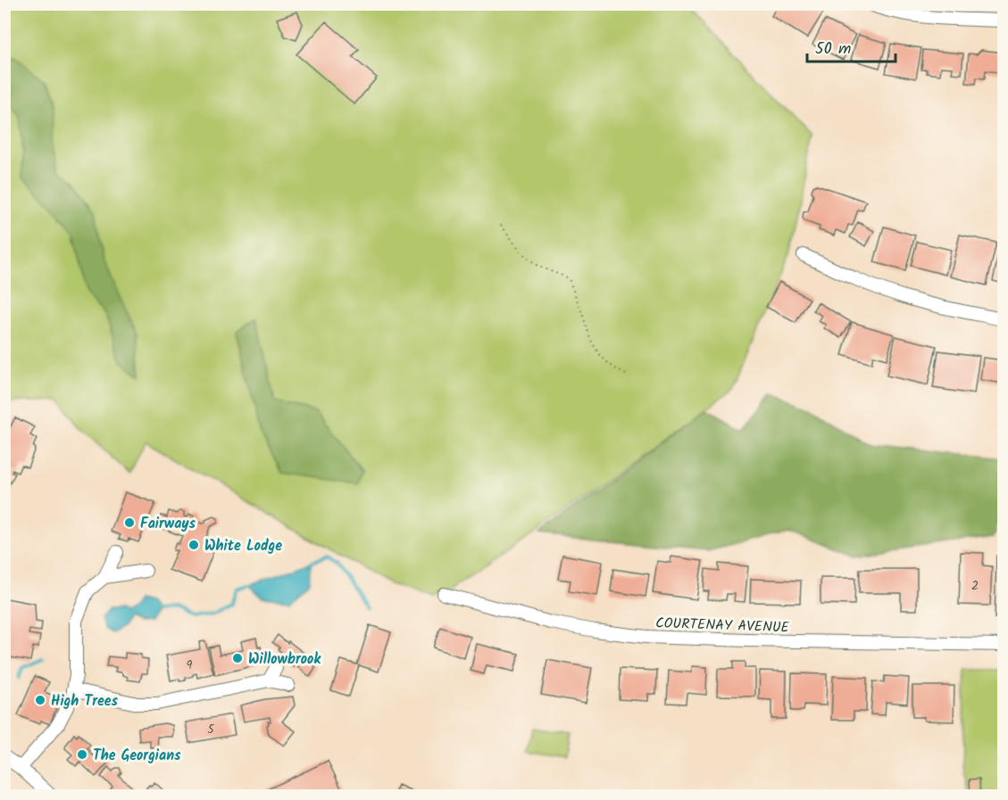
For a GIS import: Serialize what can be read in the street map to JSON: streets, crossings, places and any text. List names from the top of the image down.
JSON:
{
  "streets": {
    "street": ["COURTENAY AVENUE"]
  },
  "places": [
    "Fairways",
    "White Lodge",
    "Willowbrook",
    "High Trees",
    "The Georgians"
  ],
  "house_numbers": ["2", "9", "5"],
  "scale_bar": "50 m"
}
